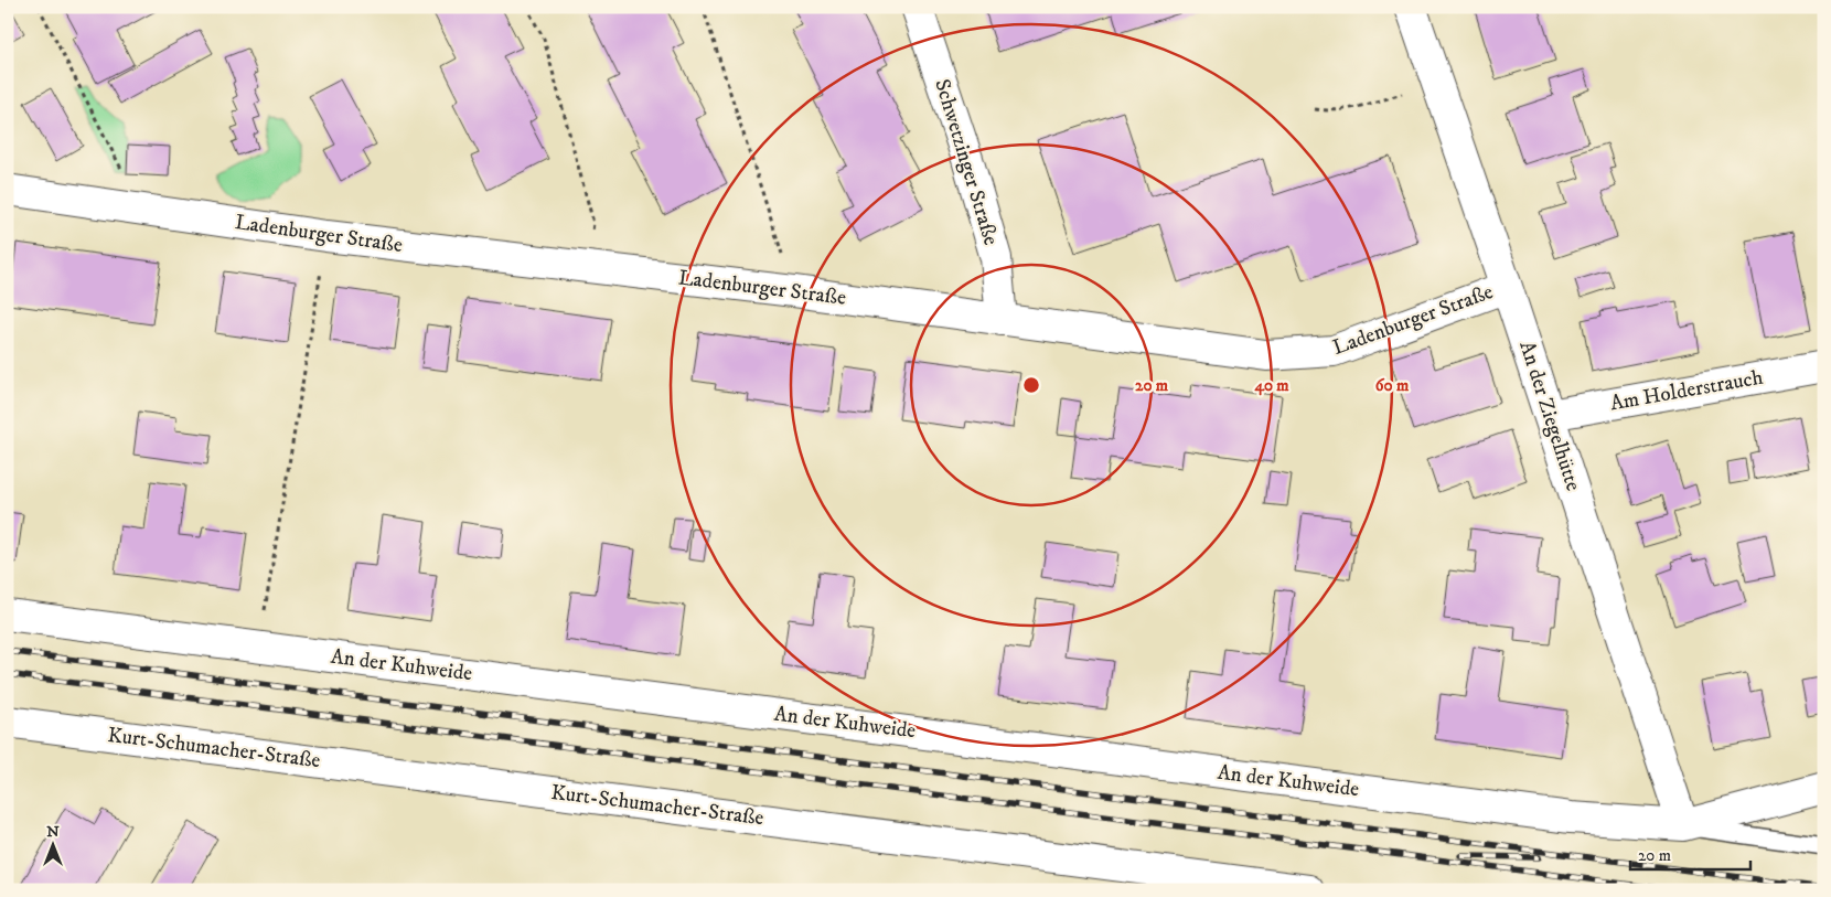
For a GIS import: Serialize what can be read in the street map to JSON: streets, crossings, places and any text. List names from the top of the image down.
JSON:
{
  "streets": {
    "street": [
      "Schwetzinger Straße",
      "Ladenburger Straße",
      "Am Holderstrauch",
      "An der Ziegelhütte",
      "An der Kuhweide",
      "Kurt-Schumacher-Straße"
    ]
  },
  "crossings": [
    ["Schwetzinger Straße", "Ladenburger Straße"],
    ["Ladenburger Straße", "An der Ziegelhütte"],
    ["Am Holderstrauch", "An der Ziegelhütte"],
    ["An der Ziegelhütte", "An der Kuhweide"]
  ],
  "scale_bar": "20 m",
  "north": "top",
  "rings": ["20 m", "40 m", "60 m"]
}
